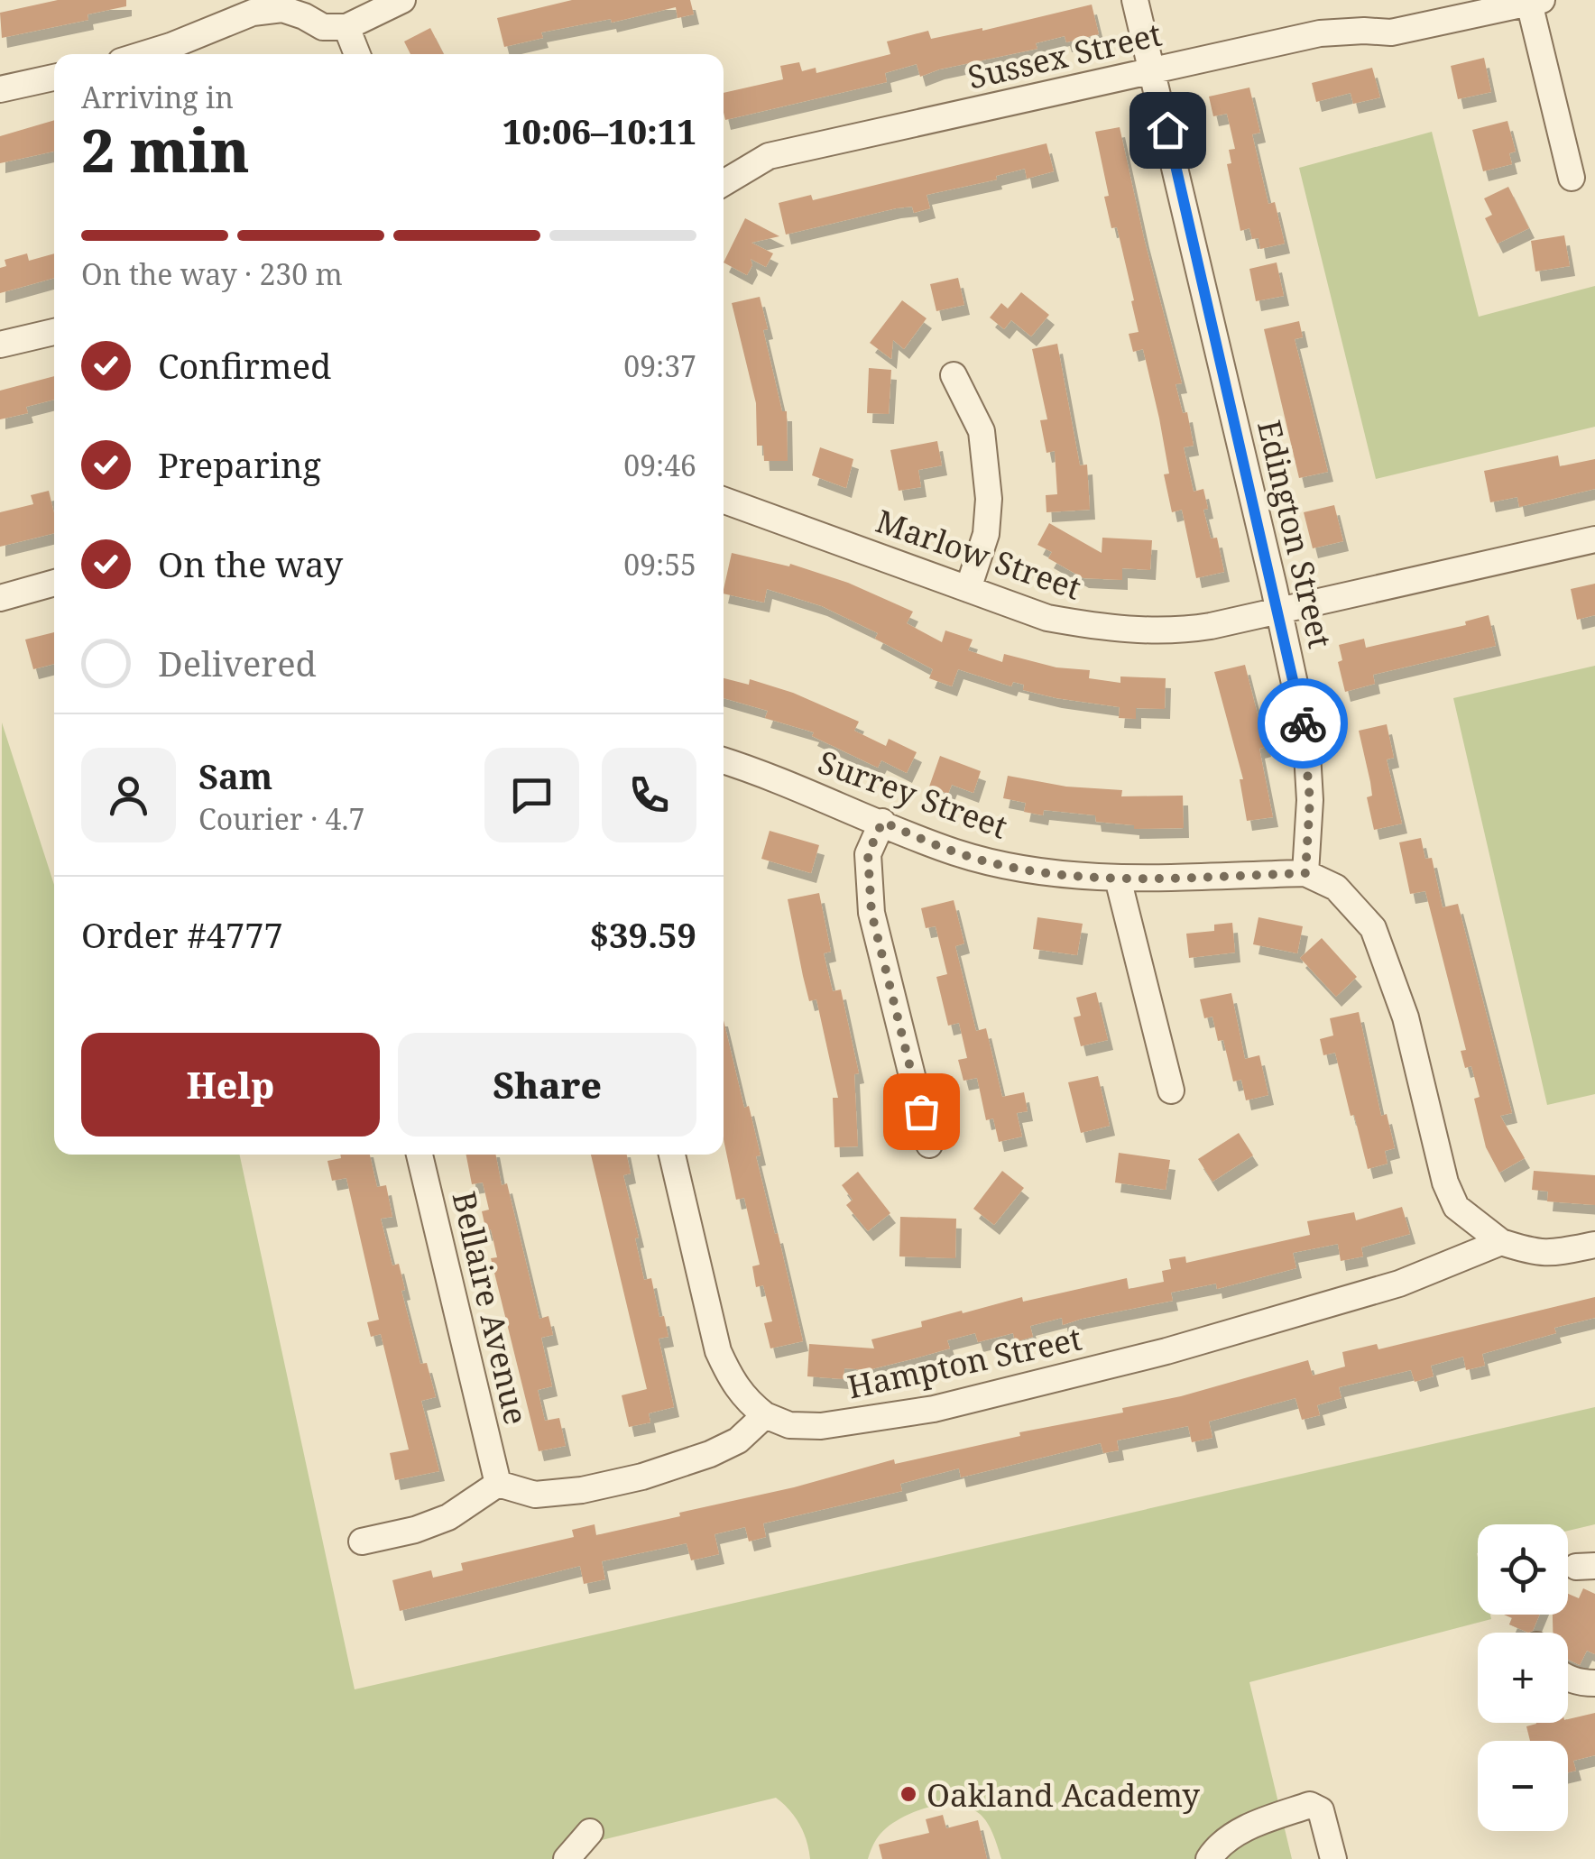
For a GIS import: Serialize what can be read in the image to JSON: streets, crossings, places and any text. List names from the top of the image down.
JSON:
{
  "streets": {
    "street": [
      "Sussex Street",
      "Edington Street",
      "Marlow Street",
      "Surrey Street",
      "Bellaire Avenue",
      "Hampton Street"
    ]
  },
  "crossings": [
    ["Sussex Street", "Edington Street"],
    ["Edington Street", "Marlow Street"],
    ["Edington Street", "Surrey Street"]
  ],
  "places": ["Oakland Academy"],
  "page": {
    "heading": ["2 min", "Arriving in", "10:06–10:11"],
    "panel": [
      "Sam",
      "Courier · 4.7",
      "Order #4777",
      "$39.59"
    ],
    "bar": "On the way · 230 m",
    "list": [
      ["Confirmed", "09:37"],
      ["Preparing", "09:46"],
      ["On the way", "09:55"],
      "Delivered"
    ],
    "buttons": ["Help", "Share"],
    "map_buttons": ["+", "−"]
  }
}
